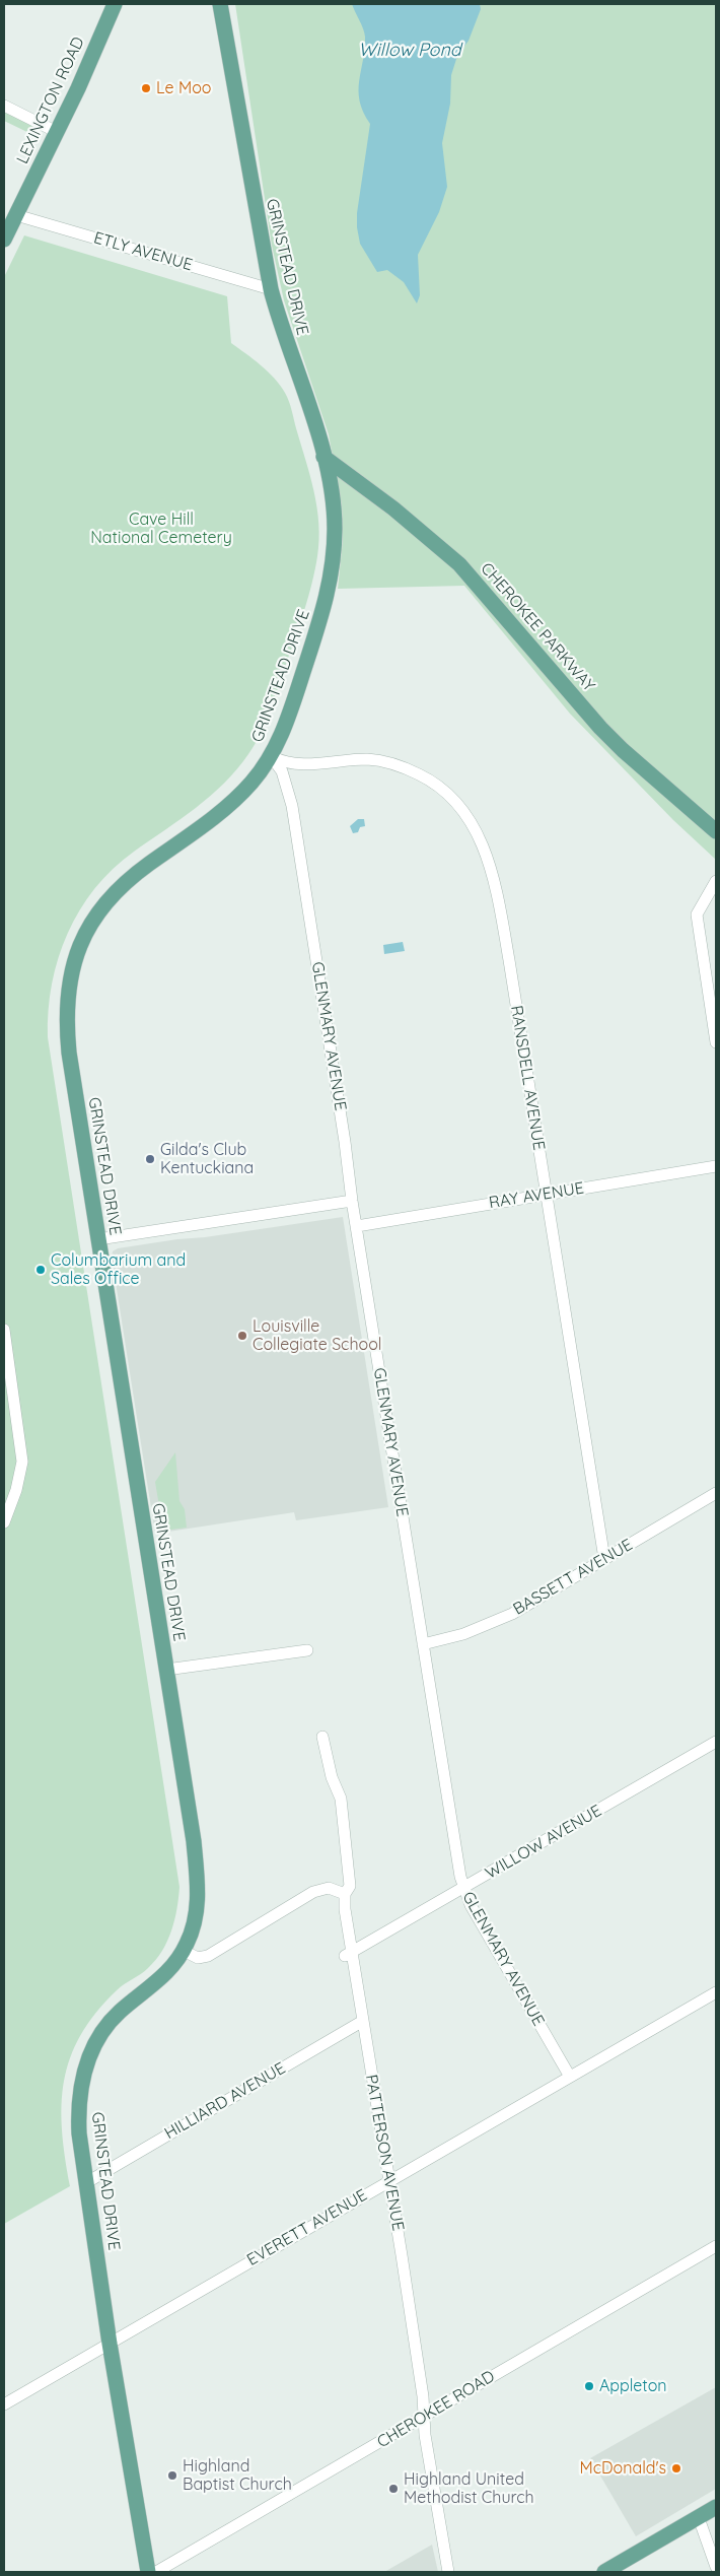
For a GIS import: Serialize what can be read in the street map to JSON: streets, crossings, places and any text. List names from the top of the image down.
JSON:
{
  "streets": {
    "main road": ["LEXINGTON ROAD", "GRINSTEAD DRIVE", "CHEROKEE PARKWAY"],
    "street": [
      "ETLY AVENUE",
      "GLENMARY AVENUE",
      "RANSDELL AVENUE",
      "RAY AVENUE",
      "BASSETT AVENUE",
      "WILLOW AVENUE",
      "HILLIARD AVENUE",
      "PATTERSON AVENUE",
      "EVERETT AVENUE",
      "CHEROKEE ROAD"
    ]
  },
  "crossings": [
    ["LEXINGTON ROAD", "ETLY AVENUE"],
    ["ETLY AVENUE", "GRINSTEAD DRIVE"],
    ["GRINSTEAD DRIVE", "CHEROKEE PARKWAY"],
    ["GRINSTEAD DRIVE", "GLENMARY AVENUE"],
    ["GRINSTEAD DRIVE", "RANSDELL AVENUE"],
    ["GRINSTEAD DRIVE", "HILLIARD AVENUE"],
    ["GRINSTEAD DRIVE", "EVERETT AVENUE"],
    ["GLENMARY AVENUE", "RANSDELL AVENUE"],
    ["GLENMARY AVENUE", "RAY AVENUE"],
    ["GLENMARY AVENUE", "BASSETT AVENUE"],
    ["GLENMARY AVENUE", "WILLOW AVENUE"],
    ["GLENMARY AVENUE", "EVERETT AVENUE"],
    ["RANSDELL AVENUE", "RAY AVENUE"],
    ["RANSDELL AVENUE", "BASSETT AVENUE"],
    ["WILLOW AVENUE", "PATTERSON AVENUE"],
    ["HILLIARD AVENUE", "PATTERSON AVENUE"],
    ["PATTERSON AVENUE", "EVERETT AVENUE"],
    ["PATTERSON AVENUE", "CHEROKEE ROAD"]
  ],
  "water": ["Willow Pond"],
  "parks": ["Cave Hill National Cemetery"],
  "places": [
    "Le Moo",
    "Gilda's Club Kentuckiana",
    "Columbarium and Sales Office",
    "Louisville Collegiate School",
    "Appleton",
    "McDonald's",
    "Highland Baptist Church",
    "Highland United Methodist Church"
  ]
}
